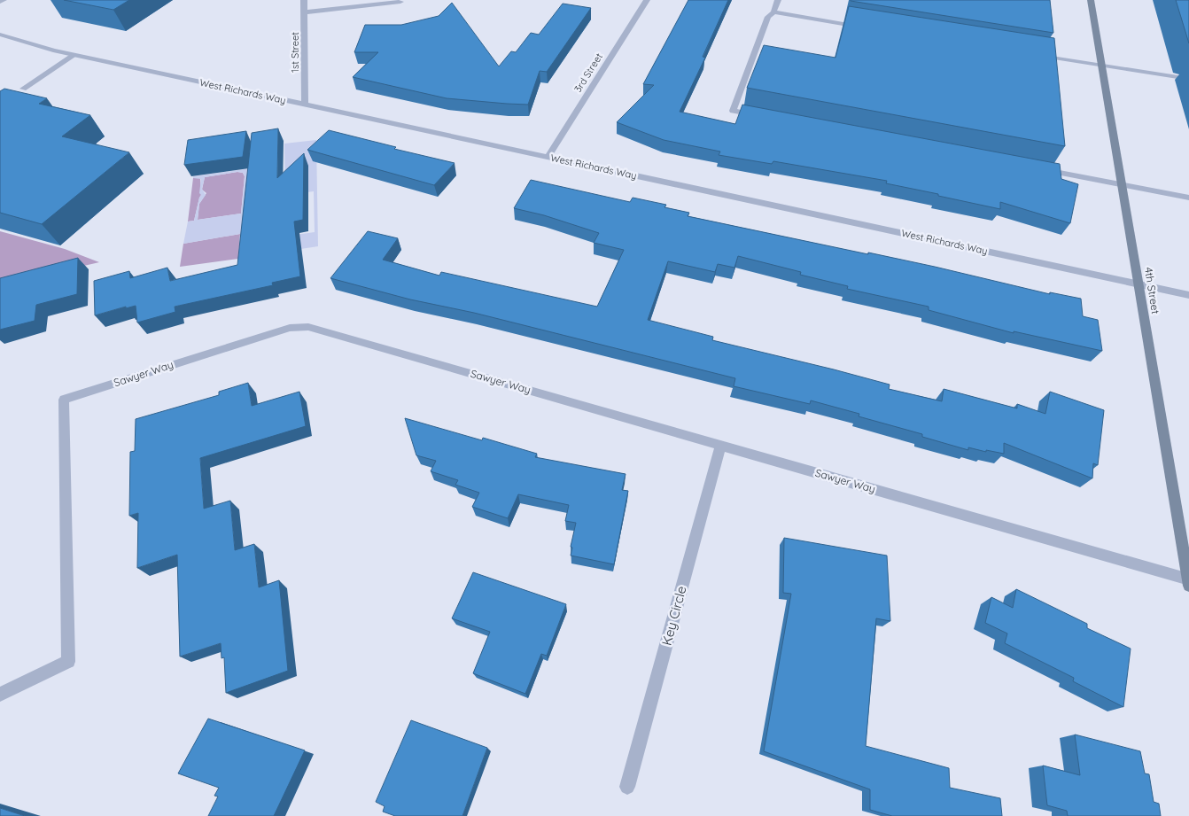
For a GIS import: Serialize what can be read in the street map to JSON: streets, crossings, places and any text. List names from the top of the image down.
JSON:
{
  "streets": {
    "street": [
      "1st Street",
      "3rd Street",
      "West Richards Way",
      "4th Street",
      "Sawyer Way",
      "Key Circle"
    ]
  },
  "crossings": [
    ["1st Street", "West Richards Way"],
    ["3rd Street", "West Richards Way"],
    ["West Richards Way", "4th Street"],
    ["4th Street", "Sawyer Way"],
    ["Sawyer Way", "Key Circle"]
  ]
}
